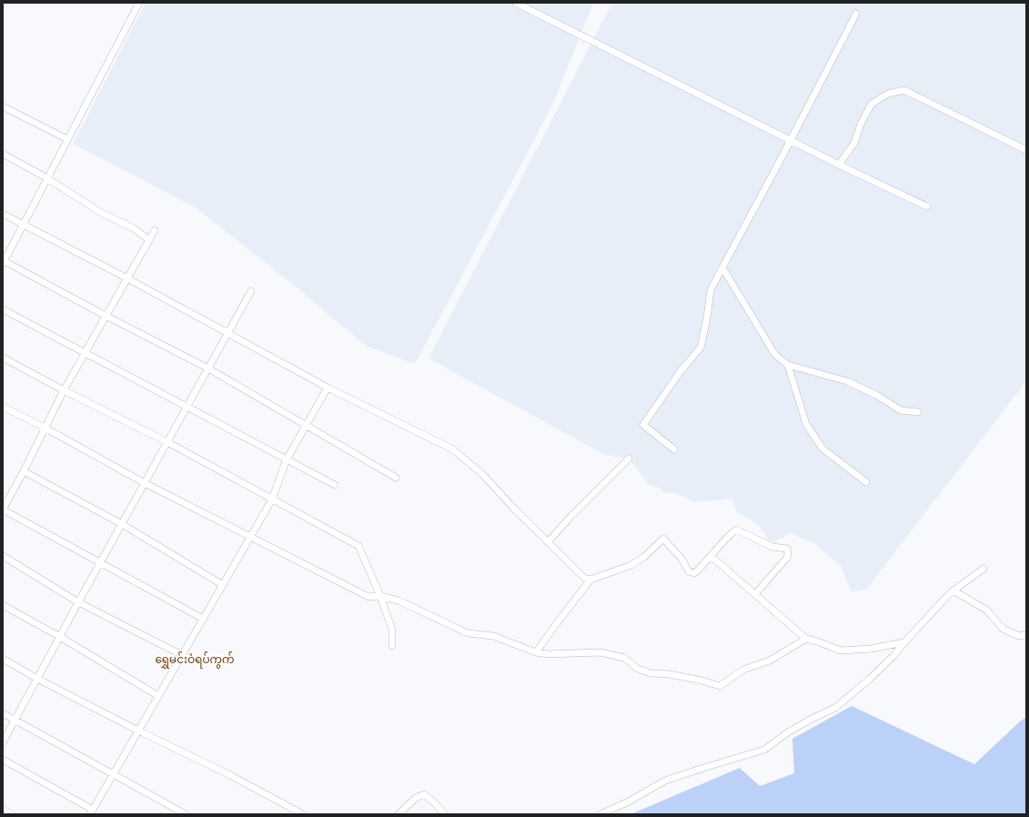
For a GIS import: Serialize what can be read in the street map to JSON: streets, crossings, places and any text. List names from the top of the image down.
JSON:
{
  "districts": ["ရွှေမင်းဝံရပ်ကွက်"]
}
